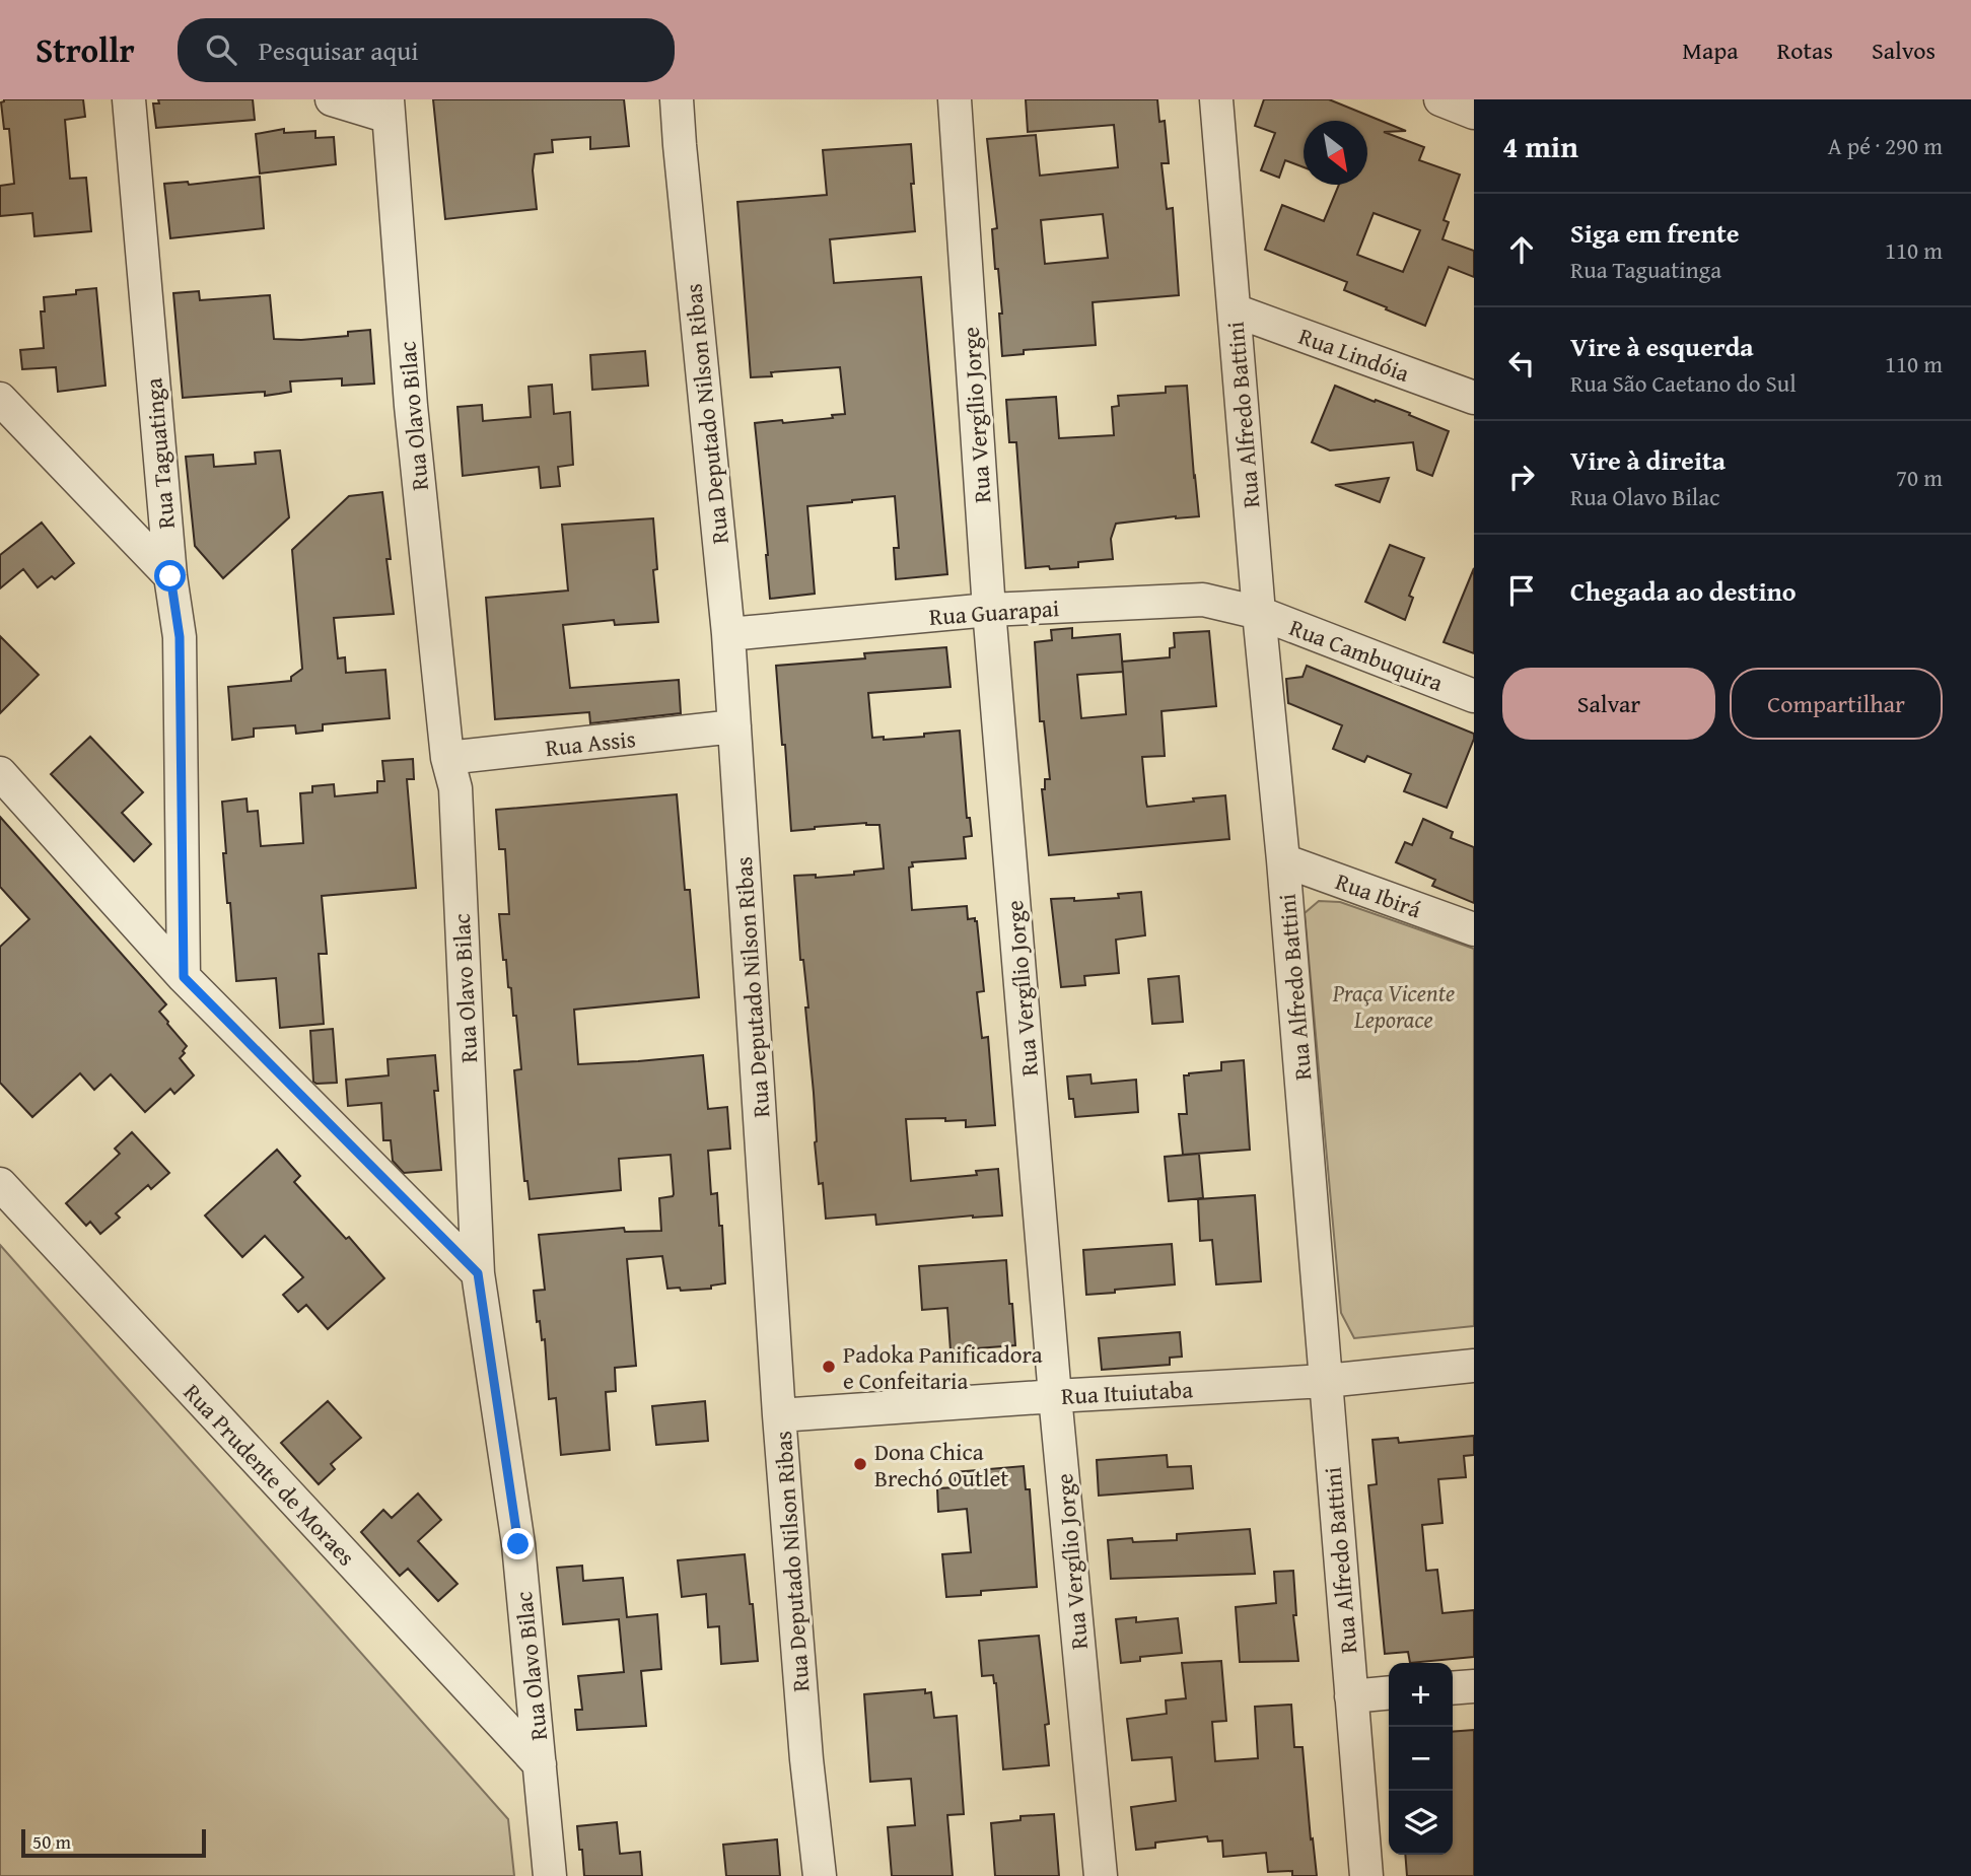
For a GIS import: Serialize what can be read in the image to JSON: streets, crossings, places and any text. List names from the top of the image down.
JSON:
{
  "streets": {
    "street": [
      "Rua Lindóia",
      "Rua Deputado Nilson Ribas",
      "Rua Vergílio Jorge",
      "Rua Alfredo Battini",
      "Rua Olavo Bilac",
      "Rua Taguatinga",
      "Rua Guarapai",
      "Rua Cambuquira",
      "Rua Assis",
      "Rua Ibirá",
      "Rua Ituiutaba",
      "Rua Prudente de Moraes"
    ]
  },
  "crossings": [
    ["Rua Lindóia", "Rua Alfredo Battini"],
    ["Rua Deputado Nilson Ribas", "Rua Guarapai"],
    ["Rua Deputado Nilson Ribas", "Rua Assis"],
    ["Rua Deputado Nilson Ribas", "Rua Ituiutaba"],
    ["Rua Vergílio Jorge", "Rua Guarapai"],
    ["Rua Vergílio Jorge", "Rua Ituiutaba"],
    ["Rua Alfredo Battini", "Rua Guarapai"],
    ["Rua Alfredo Battini", "Rua Cambuquira"],
    ["Rua Alfredo Battini", "Rua Ibirá"],
    ["Rua Alfredo Battini", "Rua Ituiutaba"],
    ["Rua Olavo Bilac", "Rua Assis"],
    ["Rua Olavo Bilac", "Rua Prudente de Moraes"],
    ["Rua Guarapai", "Rua Cambuquira"]
  ],
  "parks": ["Praça Vicente Leporace"],
  "places": ["Padoka Panificadora e Confeitaria", "Dona Chica Brechó Outlet"],
  "scale_bar": "50 m",
  "north": "bottom right",
  "page": {
    "header": "Strollr",
    "search": "Pesquisar aqui",
    "nav": ["Mapa", "Rotas", "Salvos"],
    "heading": ["4 min", "A pé · 290 m"],
    "list": [
      ["Siga em frente", "Rua Taguatinga", "110 m"],
      ["Vire à esquerda", "Rua São Caetano do Sul", "110 m"],
      ["Vire à direita", "Rua Olavo Bilac", "70 m"],
      "Chegada ao destino"
    ],
    "buttons": ["Salvar", "Compartilhar"],
    "map_buttons": ["+", "−"],
    "scale": "50 m"
  }
}
